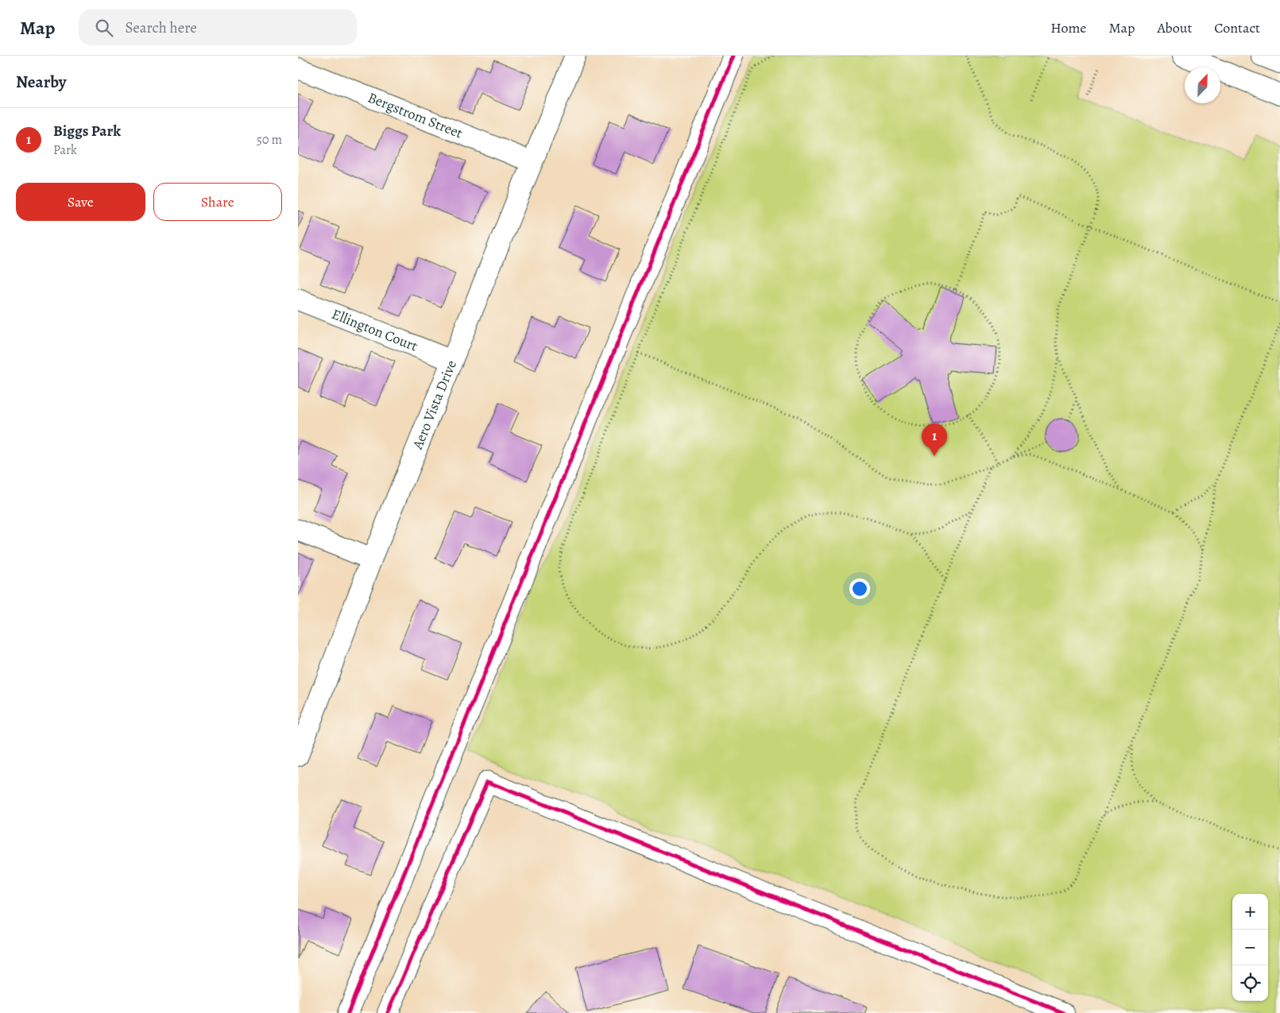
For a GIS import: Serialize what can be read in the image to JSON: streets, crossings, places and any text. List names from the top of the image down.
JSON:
{
  "streets": {
    "street": ["Bergstrom Street", "Ellington Court", "Aero Vista Drive"]
  },
  "crossings": [
    ["Bergstrom Street", "Aero Vista Drive"],
    ["Ellington Court", "Aero Vista Drive"]
  ],
  "north": "top right",
  "page": {
    "header": "Map",
    "search": "Search here",
    "nav": [
      "Home",
      "Map",
      "About",
      "Contact"
    ],
    "heading": "Nearby",
    "list": [
      {
        "mark": "1",
        "name": "Biggs Park",
        "note": "Park",
        "value": "50 m"
      }
    ],
    "buttons": ["Save", "Share"],
    "pins": "1",
    "map_buttons": ["+", "−"]
  }
}
